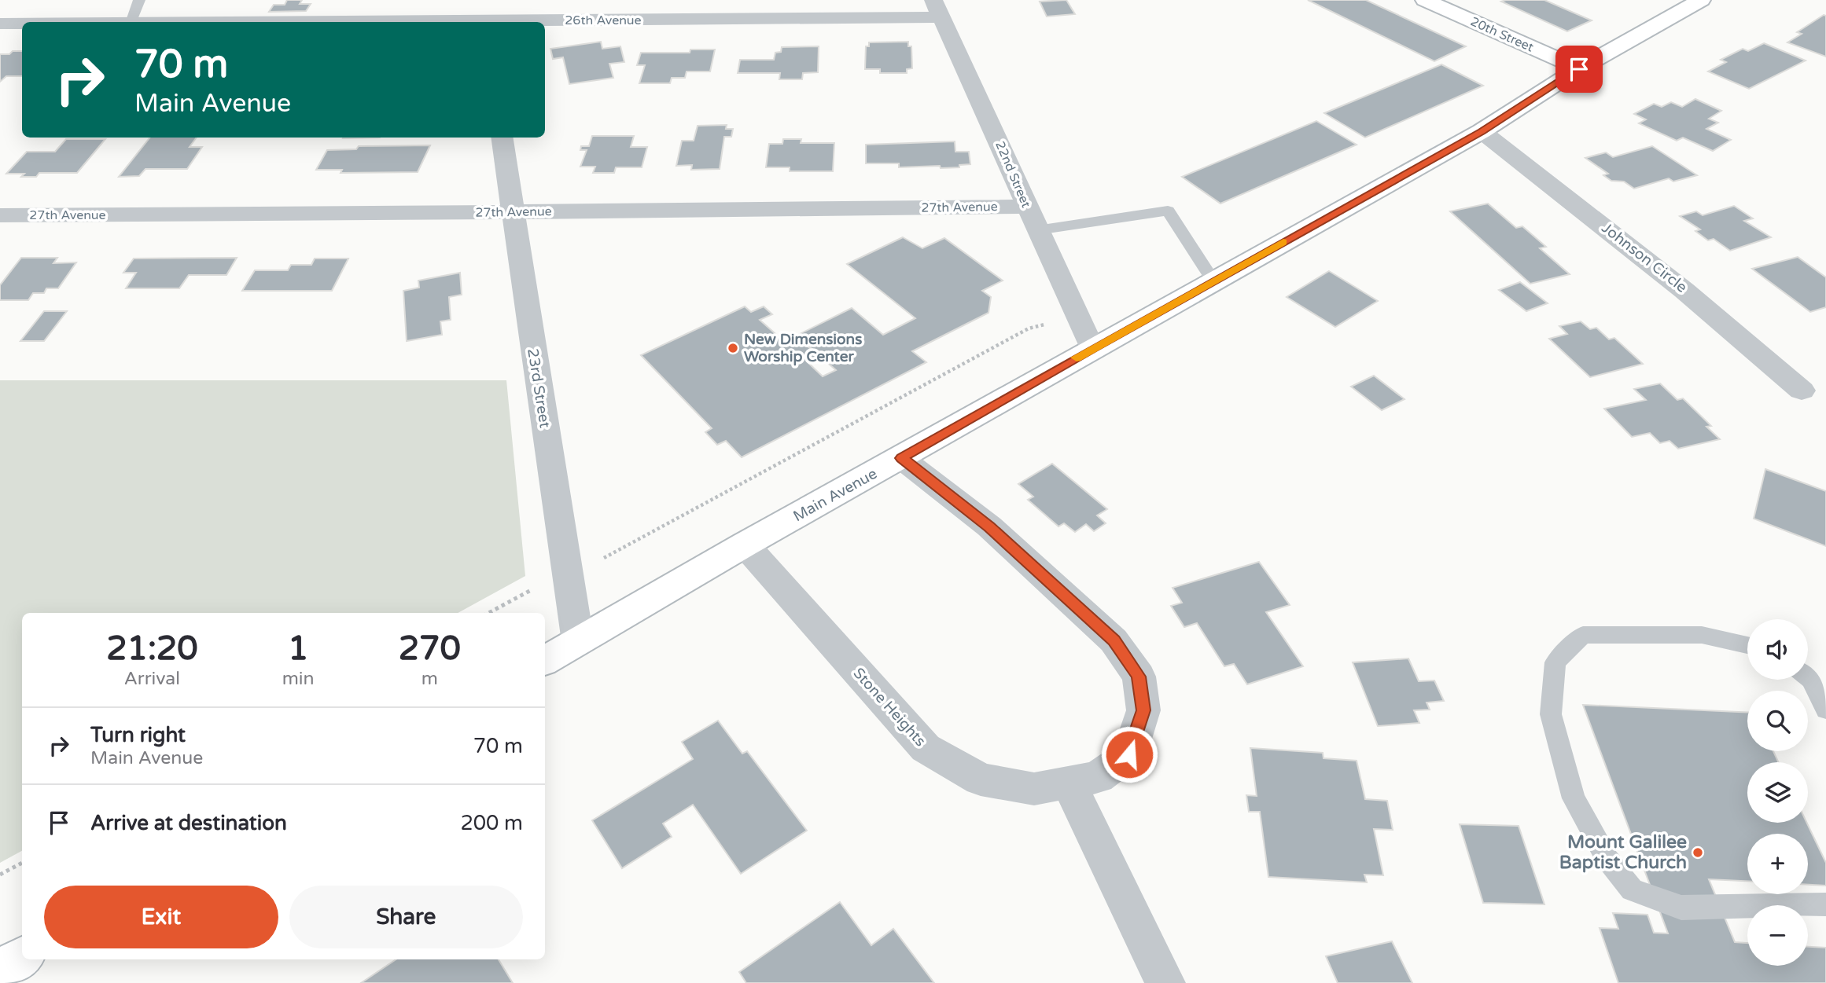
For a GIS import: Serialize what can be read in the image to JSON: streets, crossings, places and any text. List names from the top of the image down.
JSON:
{
  "streets": {
    "main road": ["20th Street", "Main Avenue"],
    "street": [
      "26th Avenue",
      "22nd Street",
      "27th Avenue",
      "Johnson Circle",
      "23rd Street",
      "Stone Heights"
    ]
  },
  "crossings": [
    ["26th Avenue", "22nd Street"],
    ["20th Street", "Main Avenue"],
    ["22nd Street", "27th Avenue"],
    ["22nd Street", "Main Avenue"],
    ["27th Avenue", "23rd Street"],
    ["Johnson Circle", "Main Avenue"],
    ["23rd Street", "Main Avenue"],
    ["Main Avenue", "Stone Heights"]
  ],
  "places": ["New Dimensions Worship Center", "Mount Galilee Baptist Church"],
  "page": {
    "turn": ["70 m", "Main Avenue"],
    "eta": [
      "21:20",
      "Arrival",
      "1",
      "min",
      "270",
      "m"
    ],
    "map_buttons": ["+", "−"],
    "list": [
      {
        "name": "Turn right",
        "note": "Main Avenue",
        "value": "70 m"
      },
      {
        "name": "Arrive at destination",
        "value": "200 m"
      }
    ],
    "buttons": ["Exit", "Share"]
  }
}
